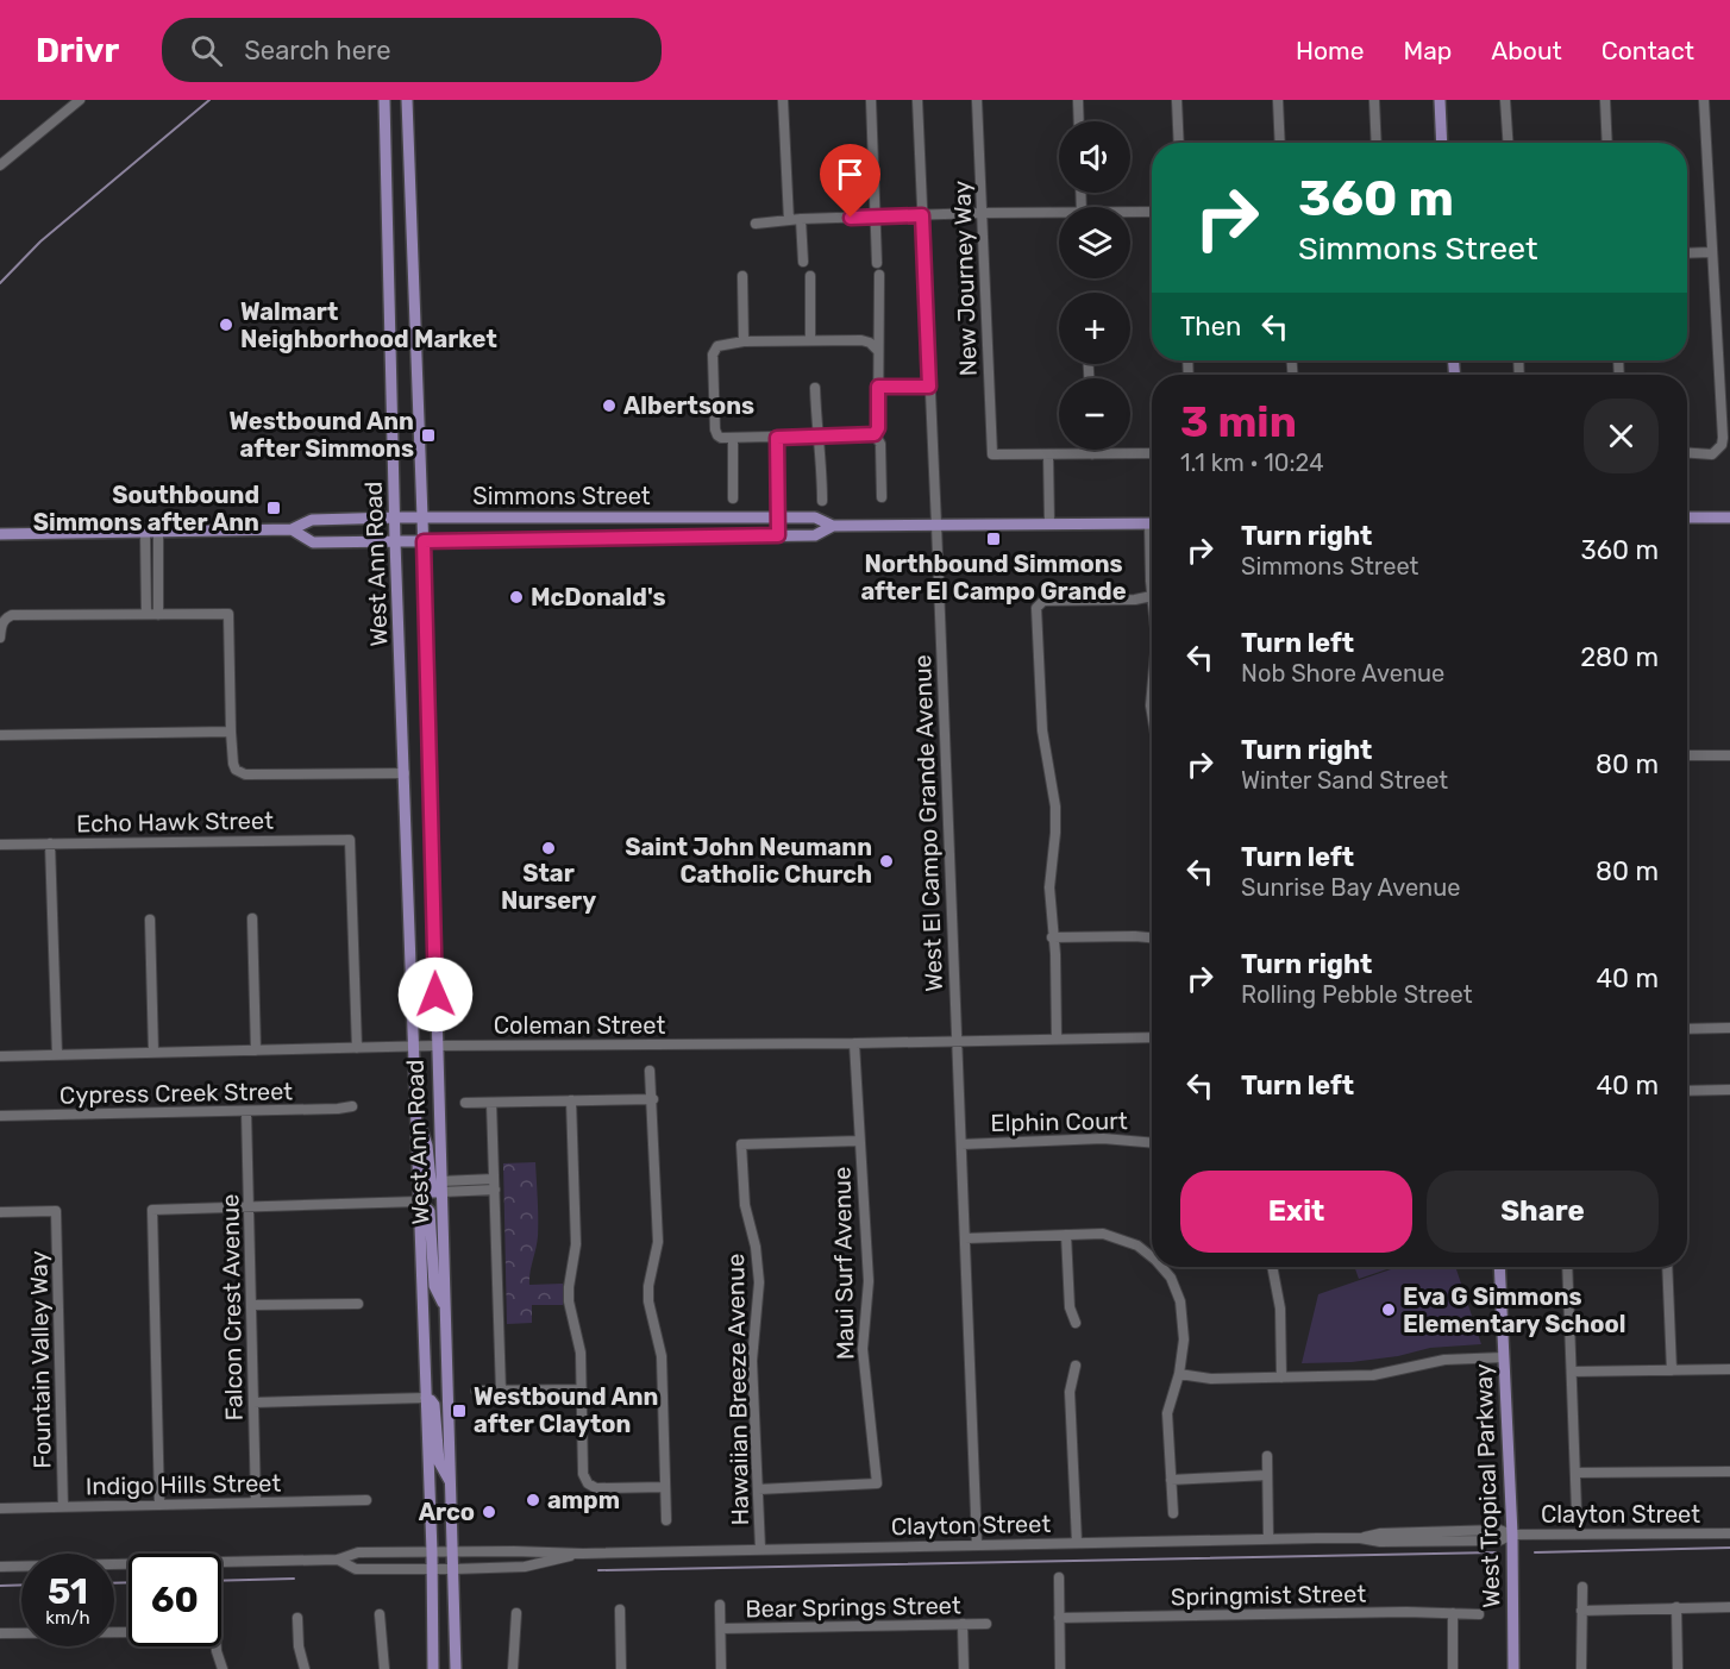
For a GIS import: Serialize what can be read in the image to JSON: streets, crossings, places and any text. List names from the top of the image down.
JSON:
{
  "streets": {
    "main road": ["Simmons Street", "West Ann Road", "West Tropical Parkway"],
    "street": [
      "New Journey Way",
      "Echo Hawk Street",
      "West El Campo Grande Avenue",
      "Coleman Street",
      "Cypress Creek Street",
      "Elphin Court",
      "Maui Surf Avenue",
      "Falcon Crest Avenue",
      "Fountain Valley Way",
      "Hawaiian Breeze Avenue",
      "Indigo Hills Street",
      "Clayton Street",
      "Springmist Street",
      "Bear Springs Street"
    ]
  },
  "crossings": [
    ["Simmons Street", "West Ann Road"],
    ["Simmons Street", "West El Campo Grande Avenue"],
    ["West Ann Road", "Coleman Street"],
    ["West Ann Road", "Clayton Street"],
    ["Echo Hawk Street", "Coleman Street"],
    ["West El Campo Grande Avenue", "Coleman Street"],
    ["West El Campo Grande Avenue", "Elphin Court"],
    ["West El Campo Grande Avenue", "Clayton Street"],
    ["Coleman Street", "Maui Surf Avenue"],
    ["Cypress Creek Street", "Falcon Crest Avenue"],
    ["Maui Surf Avenue", "Hawaiian Breeze Avenue"],
    ["Falcon Crest Avenue", "Indigo Hills Street"],
    ["Fountain Valley Way", "Indigo Hills Street"],
    ["Hawaiian Breeze Avenue", "Clayton Street"],
    ["West Tropical Parkway", "Clayton Street"]
  ],
  "places": {
    "other": [
      "Walmart Neighborhood Market",
      "Albertsons",
      "McDonald's",
      "Star Nursery",
      "Saint John Neumann Catholic Church",
      "Eva G Simmons Elementary School",
      "ampm",
      "Arco"
    ],
    "transit": [
      "Westbound Ann after Simmons",
      "Southbound Simmons after Ann",
      "Northbound Simmons after El Campo Grande",
      "Westbound Ann after Clayton"
    ]
  },
  "page": {
    "header": "Drivr",
    "search": "Search here",
    "nav": [
      "Home",
      "Map",
      "About",
      "Contact"
    ],
    "map_buttons": ["+", "−"],
    "turn": ["360 m", "Simmons Street"],
    "then": "Then",
    "heading": ["3 min", "1.1 km · 10:24"],
    "list": [
      {
        "name": "Turn right",
        "note": "Simmons Street",
        "value": "360 m"
      },
      {
        "name": "Turn left",
        "note": "Nob Shore Avenue",
        "value": "280 m"
      },
      {
        "name": "Turn right",
        "note": "Winter Sand Street",
        "value": "80 m"
      },
      {
        "name": "Turn left",
        "note": "Sunrise Bay Avenue",
        "value": "80 m"
      },
      {
        "name": "Turn right",
        "note": "Rolling Pebble Street",
        "value": "40 m"
      },
      {
        "name": "Turn left",
        "value": "40 m"
      }
    ],
    "buttons": ["Exit", "Share"],
    "speed": "51 km/h",
    "limit": "60"
  }
}
